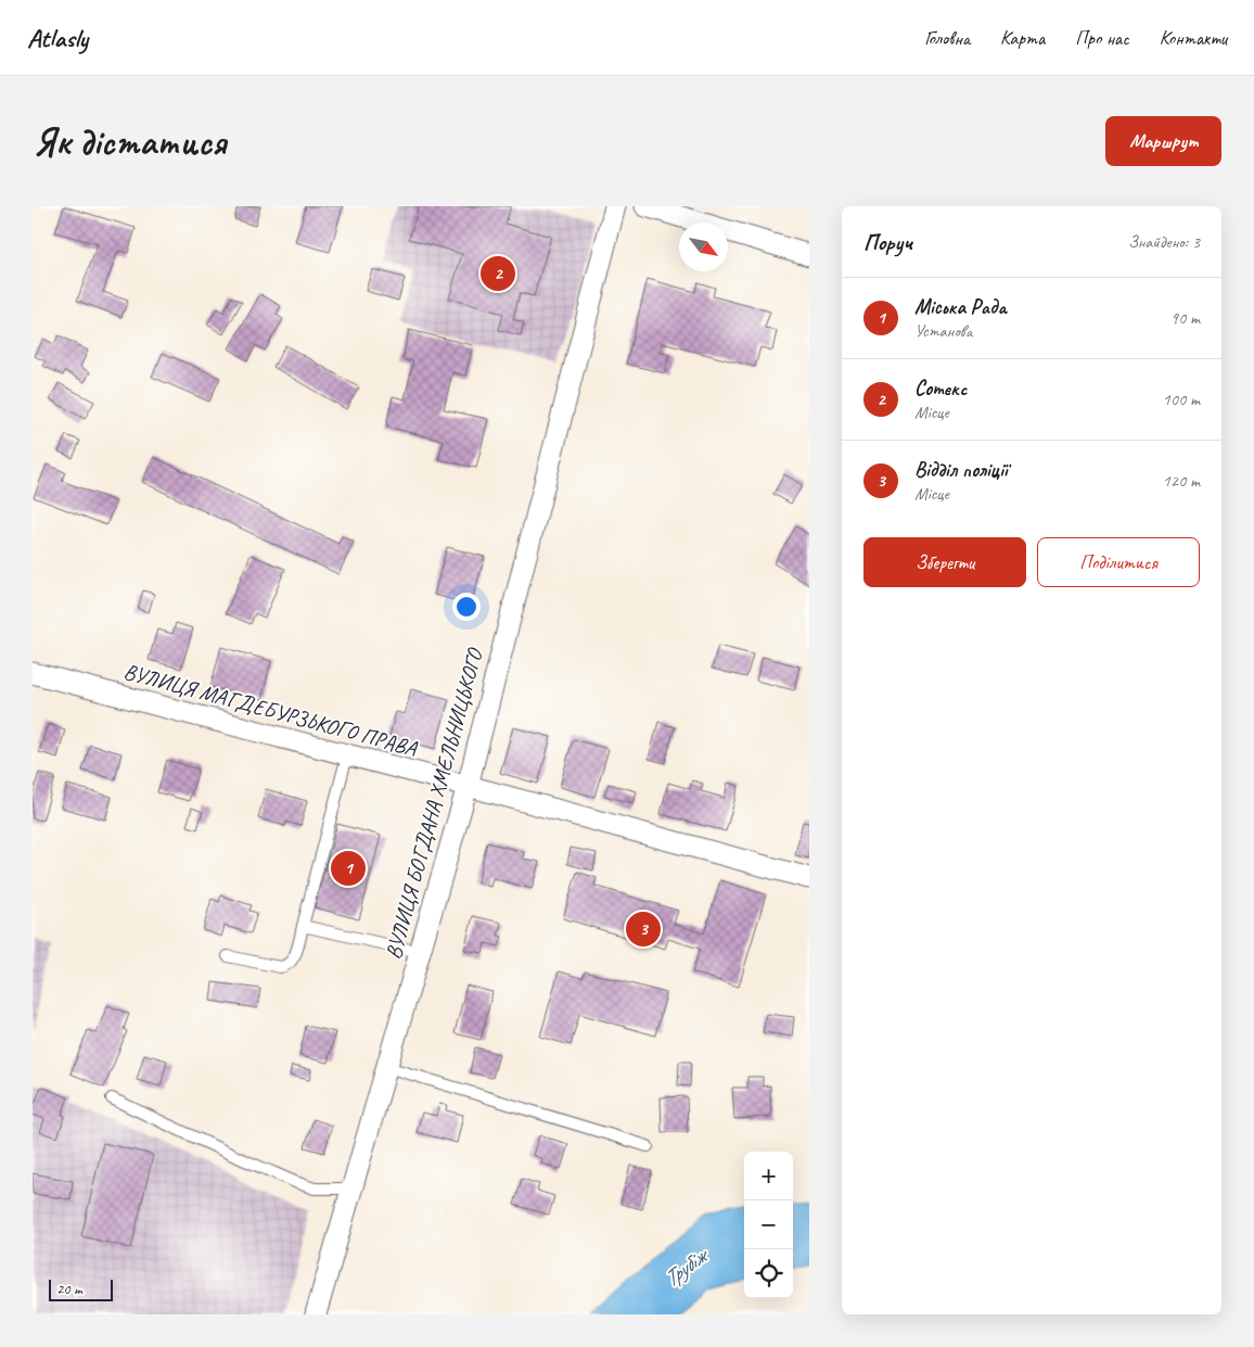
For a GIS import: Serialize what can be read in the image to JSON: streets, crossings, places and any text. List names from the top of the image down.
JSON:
{
  "streets": {
    "street": ["ВУЛИЦЯ МАГДЕБУРЗЬКОГО ПРАВА", "ВУЛИЦЯ БОГДАНА ХМЕЛЬНИЦЬКОГО"]
  },
  "crossings": [
    ["ВУЛИЦЯ МАГДЕБУРЗЬКОГО ПРАВА", "ВУЛИЦЯ БОГДАНА ХМЕЛЬНИЦЬКОГО"]
  ],
  "water": ["Трубіж"],
  "scale_bar": "20 m",
  "north": "bottom right",
  "page": {
    "header": "Atlasly",
    "nav": [
      "Головна",
      "Карта",
      "Про нас",
      "Контакти"
    ],
    "buttons": [
      "Маршрут",
      ["Зберегти", "Поділитися"]
    ],
    "title": "Як дістатися",
    "heading": ["Поруч", "Знайдено: 3"],
    "pins": ["2", "1", "3"],
    "list": [
      {
        "mark": "1",
        "name": "Міська Рада",
        "note": "Установа",
        "value": "90 m"
      },
      {
        "mark": "2",
        "name": "Сотекс",
        "note": "Місце",
        "value": "100 m"
      },
      {
        "mark": "3",
        "name": "Відділ поліції",
        "note": "Місце",
        "value": "120 m"
      }
    ],
    "map_buttons": ["+", "−"],
    "scale": "20 m"
  }
}
